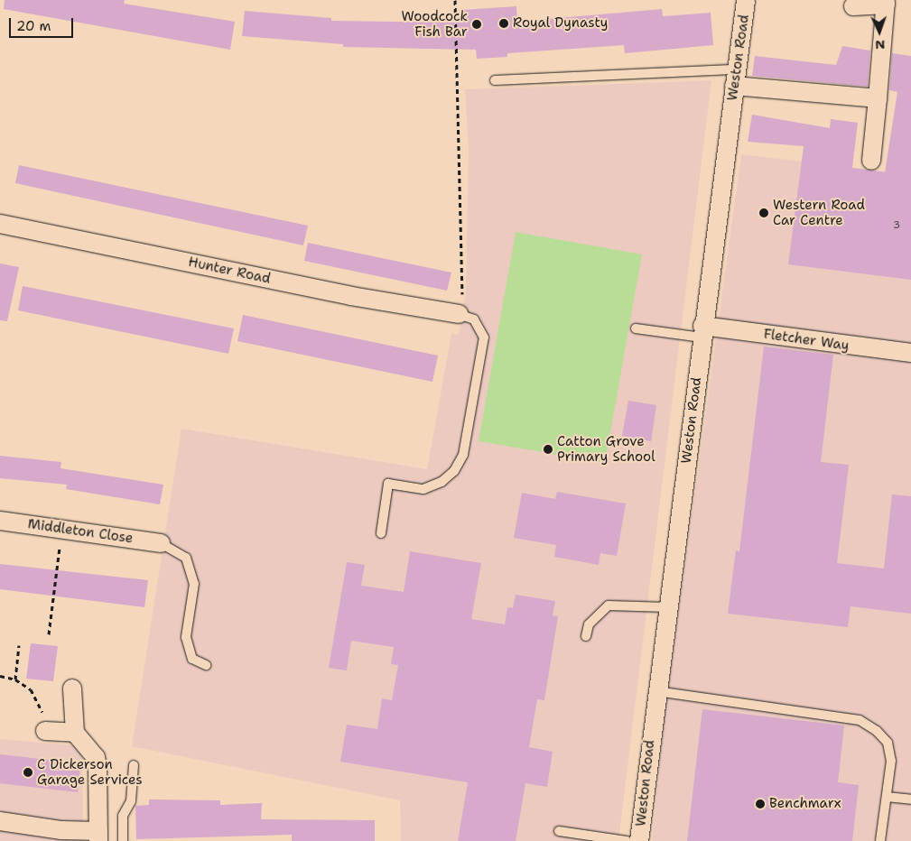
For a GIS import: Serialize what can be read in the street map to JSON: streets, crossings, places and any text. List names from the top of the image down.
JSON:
{
  "streets": {
    "street": [
      "Weston Road",
      "Hunter Road",
      "Fletcher Way",
      "Middleton Close"
    ]
  },
  "crossings": [
    ["Weston Road", "Fletcher Way"]
  ],
  "places": [
    "Royal Dynasty",
    "Woodcock Fish Bar",
    "Western Road Car Centre",
    "Catton Grove Primary School",
    "C Dickerson Garage Services",
    "Benchmarx"
  ],
  "house_numbers": ["3"],
  "scale_bar": "20 m",
  "north": "bottom"
}
